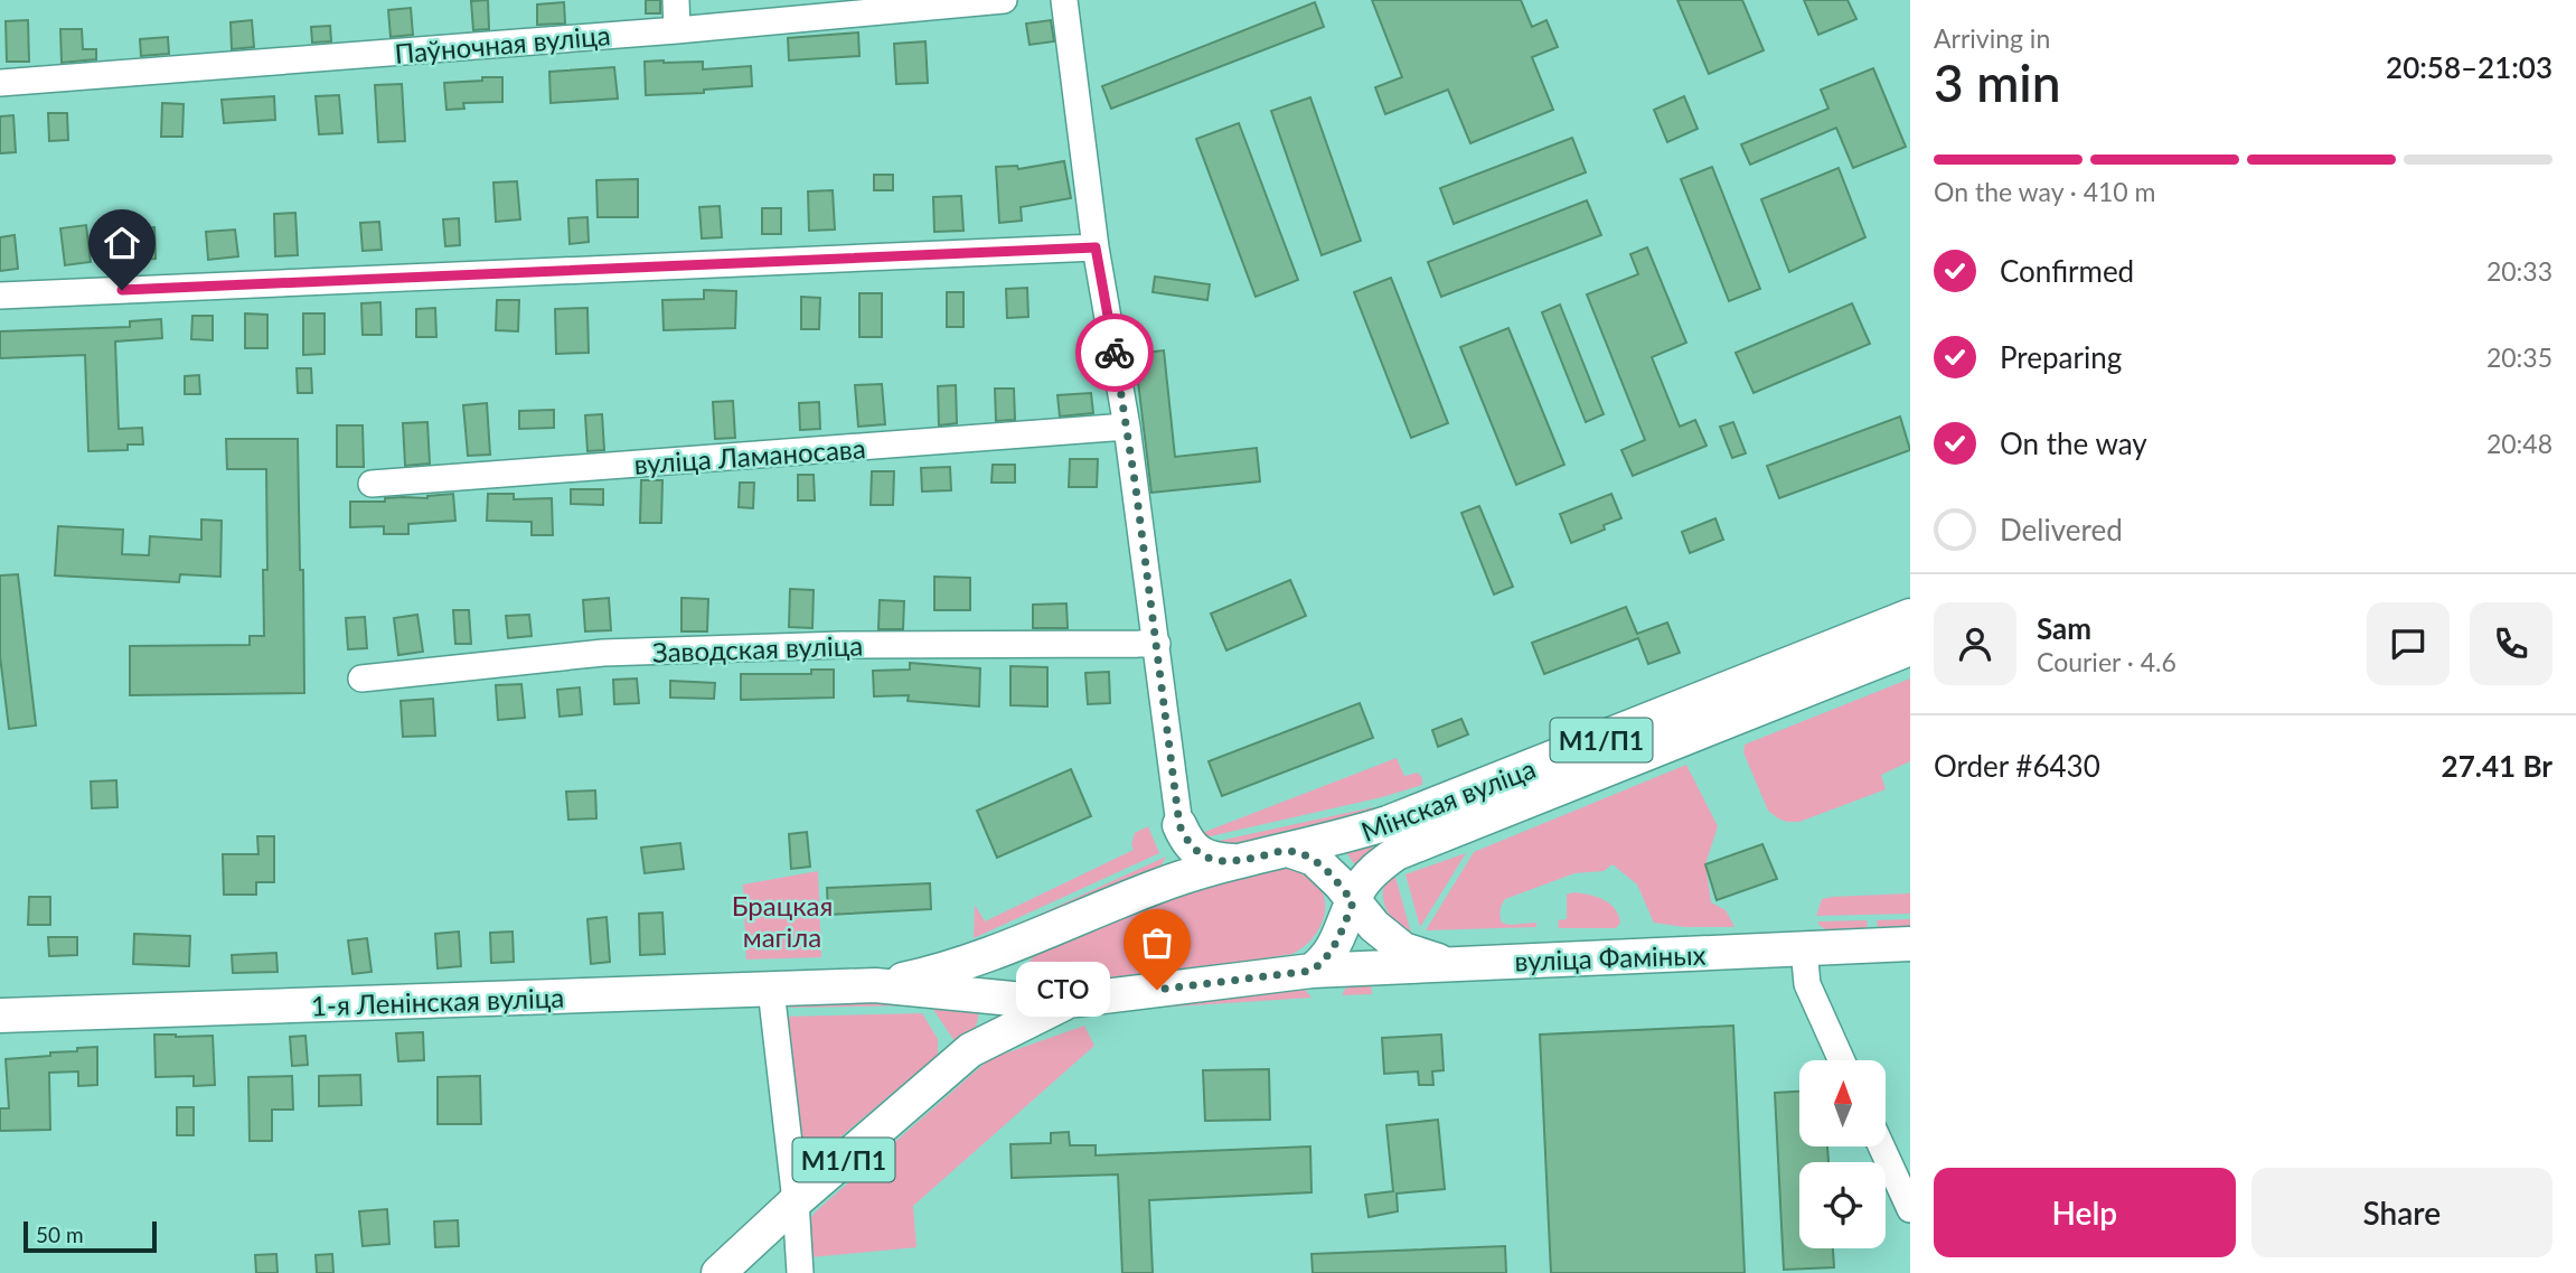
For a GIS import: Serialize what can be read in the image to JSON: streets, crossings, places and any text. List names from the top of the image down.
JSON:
{
  "streets": {
    "main road": [
      "М1/П1",
      "Мінская вуліца",
      "вуліца Фаміных",
      "1-я Ленінская вуліца"
    ],
    "street": ["Паўночная вуліца", "вуліца Ламаносава", "Заводская вуліца"]
  },
  "crossings": [
    ["М1/П1", "Мінская вуліца"],
    ["М1/П1", "вуліца Фаміных"]
  ],
  "parks": ["Брацкая магіла"],
  "places": ["СТО"],
  "scale_bar": "50 m",
  "north": "top",
  "page": {
    "heading": ["3 min", "Arriving in", "20:58–21:03"],
    "panel": [
      "Sam",
      "Courier · 4.6",
      "Order #6430",
      "27.41 Br"
    ],
    "bar": "On the way · 410 m",
    "list": [
      ["Confirmed", "20:33"],
      ["Preparing", "20:35"],
      ["On the way", "20:48"],
      "Delivered"
    ],
    "bubble": "СТО",
    "buttons": ["Help", "Share"],
    "scale": "50 m"
  }
}
